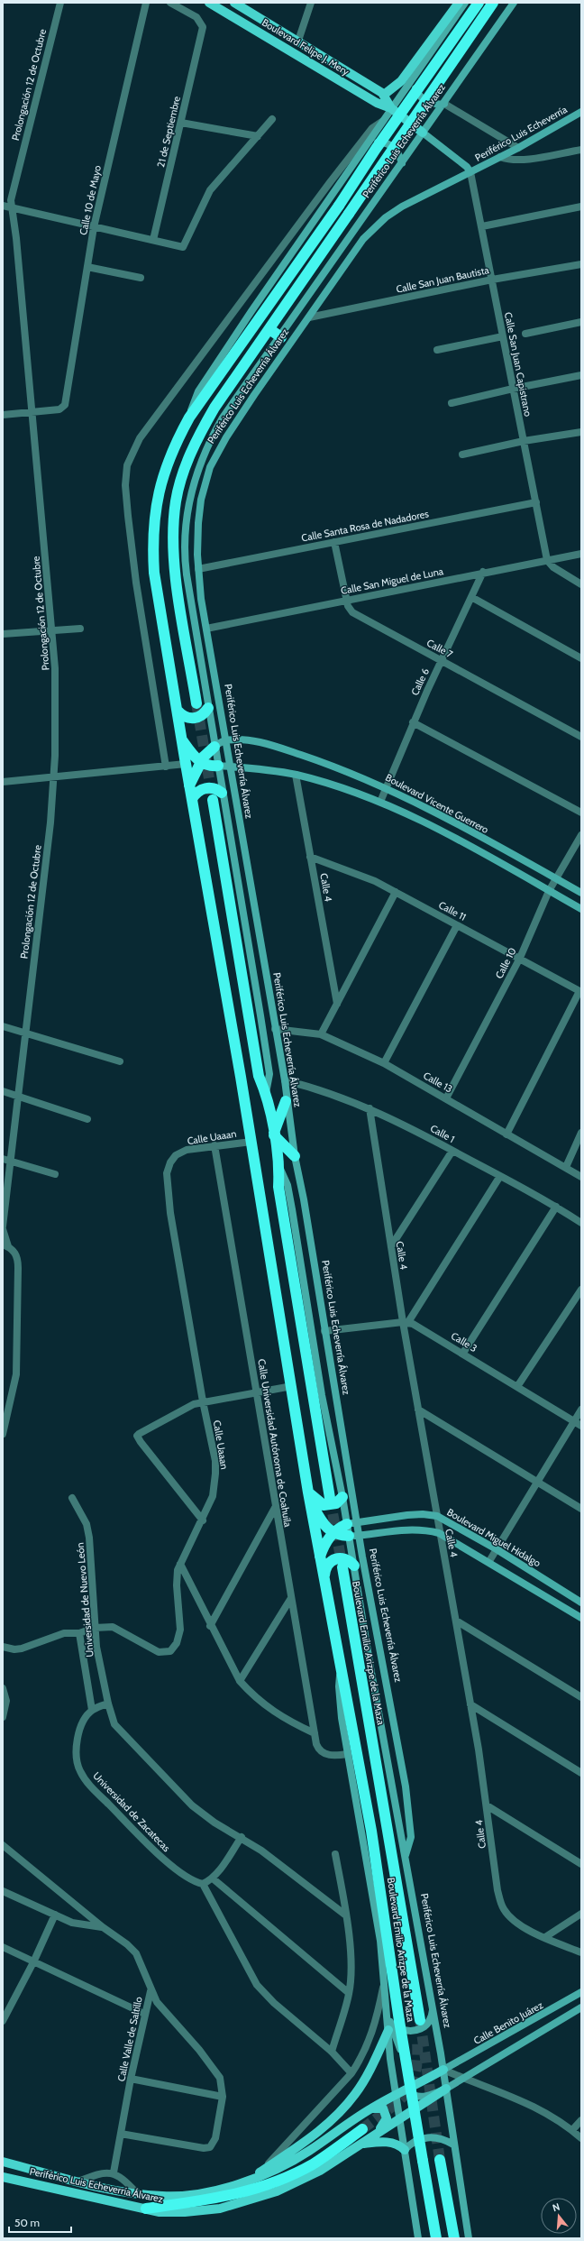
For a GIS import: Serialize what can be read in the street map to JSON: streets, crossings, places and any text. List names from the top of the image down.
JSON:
{
  "streets": {
    "highway": ["Periférico Luis Echeverría Álvarez", "Boulevard Emilio Arizpe de la Maza"],
    "main road": [
      "Boulevard Felipe J. Mery",
      "Periférico Luis Echeverría",
      "Boulevard Vicente Guerrero",
      "Boulevard Miguel Hidalgo",
      "Calle Benito Juárez"
    ],
    "street": [
      "Prolongación 12 de Octubre",
      "21 de Septiembre",
      "Calle 10 de Mayo",
      "Calle San Juan Bautista",
      "Calle San Juan Capistrano",
      "Calle Santa Rosa de Nadadores",
      "Calle San Miguel de Luna",
      "Calle 7",
      "Calle 6",
      "Calle 4",
      "Calle 11",
      "Calle 10",
      "Calle 13",
      "Calle 1",
      "Calle Uaaan",
      "Calle 3",
      "Calle Universidad Autónoma de Coahuila",
      "Universidad de Nuevo León",
      "Universidad de Zacatecas",
      "Calle Valle de Saltillo"
    ]
  },
  "crossings": [
    ["Boulevard Felipe J. Mery", "Periférico Luis Echeverría"],
    ["Boulevard Felipe J. Mery", "Periférico Luis Echeverría Álvarez"],
    ["Boulevard Felipe J. Mery", "Calle San Juan Capistrano"],
    ["Prolongación 12 de Octubre", "Calle 10 de Mayo"],
    ["Periférico Luis Echeverría", "Periférico Luis Echeverría Álvarez"],
    ["Periférico Luis Echeverría", "Calle San Juan Capistrano"],
    ["Periférico Luis Echeverría Álvarez", "Calle San Juan Bautista"],
    ["Periférico Luis Echeverría Álvarez", "Calle Santa Rosa de Nadadores"],
    ["Periférico Luis Echeverría Álvarez", "Calle San Miguel de Luna"],
    ["Periférico Luis Echeverría Álvarez", "Boulevard Vicente Guerrero"],
    ["Periférico Luis Echeverría Álvarez", "Calle 13"],
    ["Periférico Luis Echeverría Álvarez", "Calle 1"],
    ["Periférico Luis Echeverría Álvarez", "Calle Uaaan"],
    ["Periférico Luis Echeverría Álvarez", "Calle Universidad Autónoma de Coahuila"],
    ["Periférico Luis Echeverría Álvarez", "Boulevard Miguel Hidalgo"],
    ["Periférico Luis Echeverría Álvarez", "Boulevard Emilio Arizpe de la Maza"],
    ["Periférico Luis Echeverría Álvarez", "Calle Benito Juárez"],
    ["Calle San Juan Bautista", "Calle San Juan Capistrano"],
    ["Calle San Juan Capistrano", "Calle Santa Rosa de Nadadores"],
    ["Calle San Juan Capistrano", "Calle San Miguel de Luna"],
    ["Calle Santa Rosa de Nadadores", "Calle 7"],
    ["Calle San Miguel de Luna", "Calle 7"],
    ["Calle San Miguel de Luna", "Calle 6"],
    ["Calle 7", "Calle 6"],
    ["Calle 6", "Boulevard Vicente Guerrero"],
    ["Boulevard Vicente Guerrero", "Calle 10"],
    ["Calle 4", "Calle 11"],
    ["Calle 4", "Calle 1"],
    ["Calle 4", "Calle 3"],
    ["Calle 4", "Boulevard Miguel Hidalgo"],
    ["Calle 11", "Calle 10"],
    ["Calle 10", "Calle 13"],
    ["Calle Uaaan", "Calle Universidad Autónoma de Coahuila"],
    ["Calle Uaaan", "Universidad de Nuevo León"]
  ],
  "scale_bar": "50 m",
  "north": "top"
}
